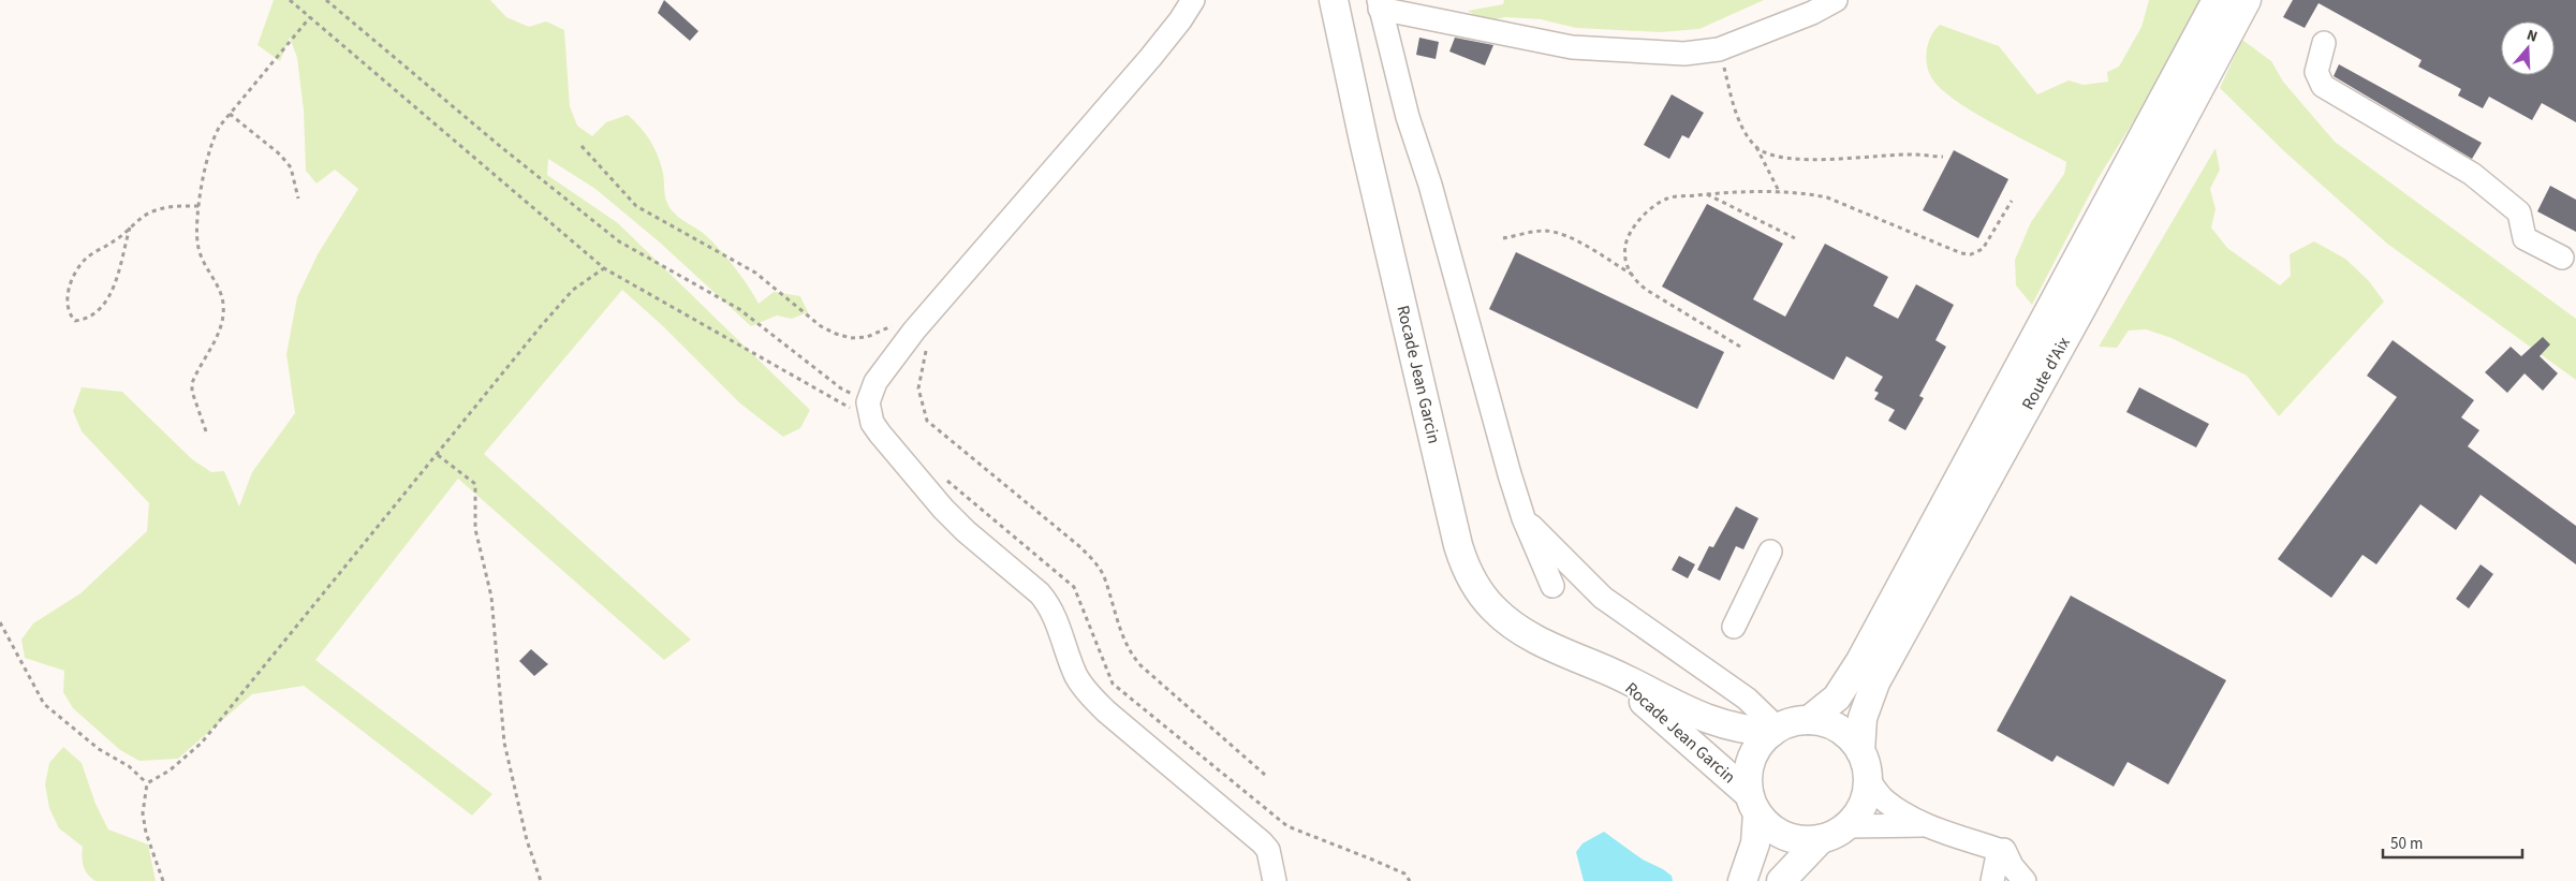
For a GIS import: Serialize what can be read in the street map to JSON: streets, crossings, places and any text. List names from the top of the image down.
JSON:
{
  "streets": {
    "main road": ["Route d'Aix", "Rocade Jean Garcin"]
  },
  "crossings": [
    ["Route d'Aix", "Rocade Jean Garcin"]
  ],
  "scale_bar": "50 m",
  "north": "top"
}
